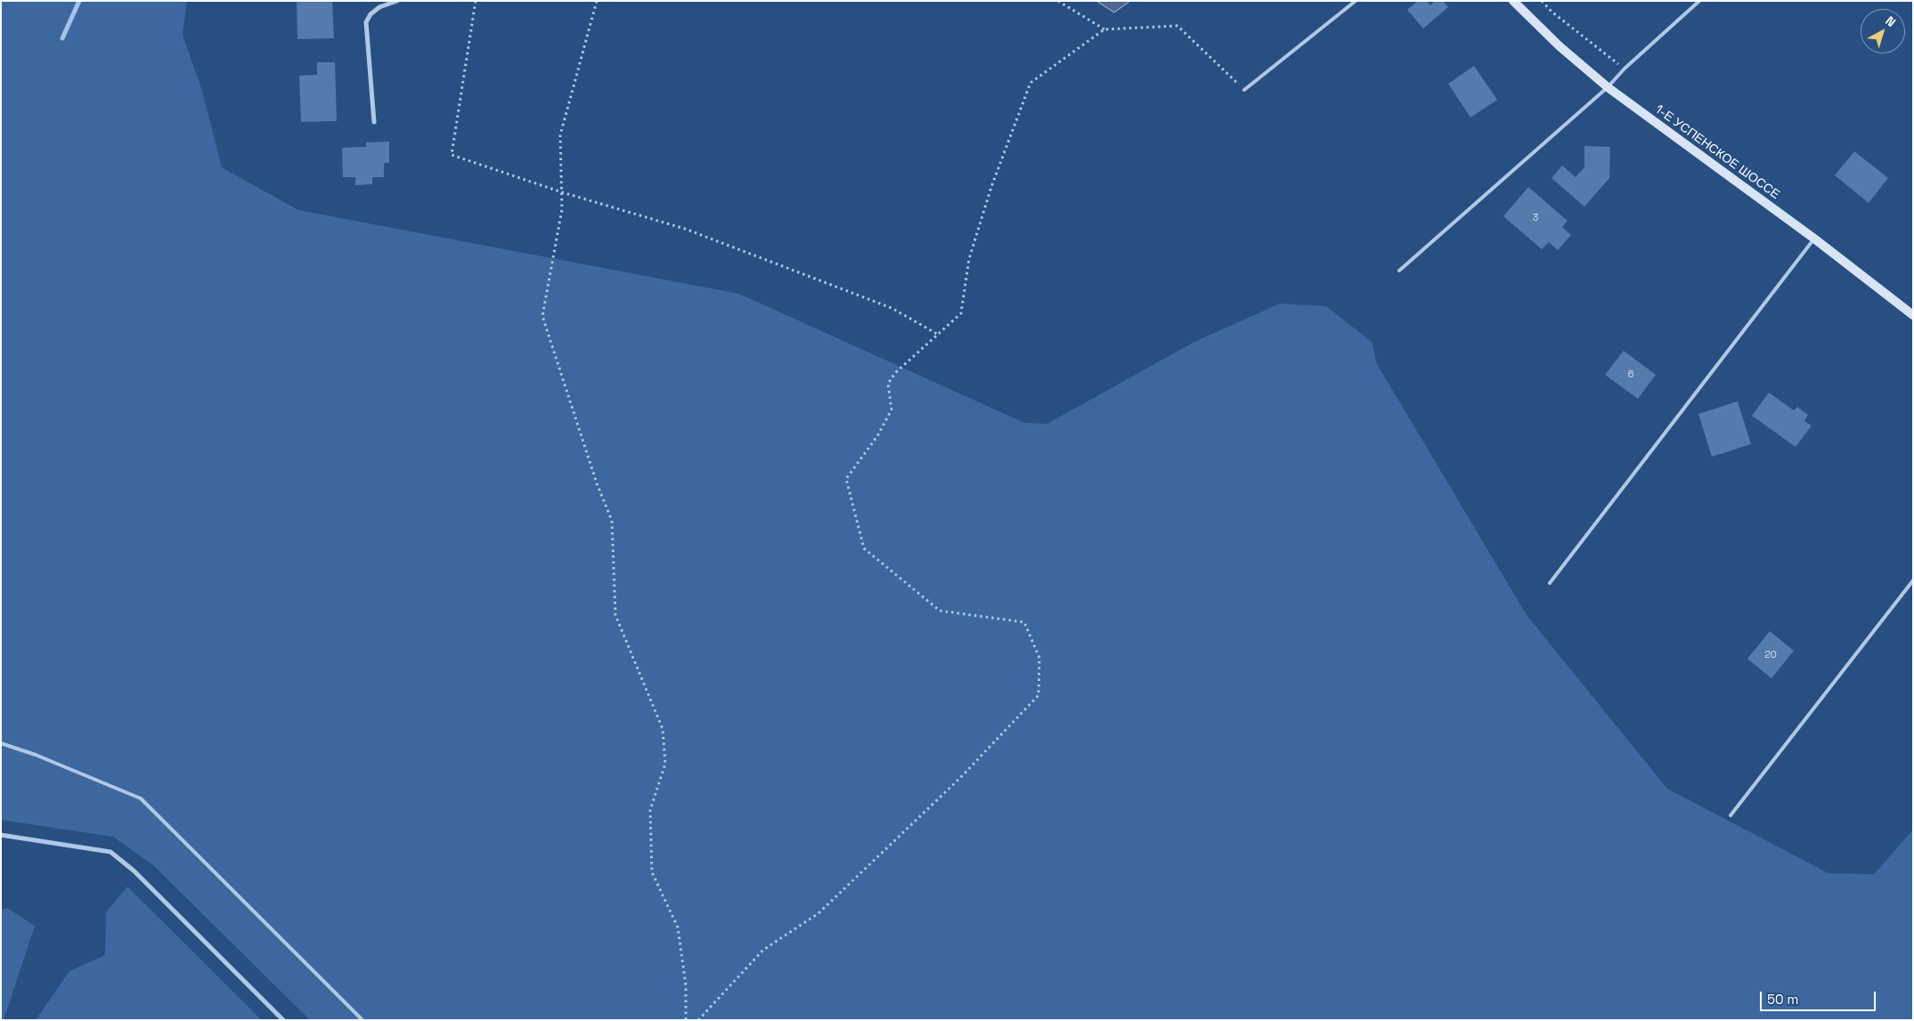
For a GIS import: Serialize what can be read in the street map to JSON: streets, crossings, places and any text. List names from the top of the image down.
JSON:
{
  "streets": {
    "main road": ["1-Е УСПЕНСКОЕ ШОССЕ"]
  },
  "house_numbers": ["3", "6", "20"],
  "scale_bar": "50 m",
  "north": "top right"
}
